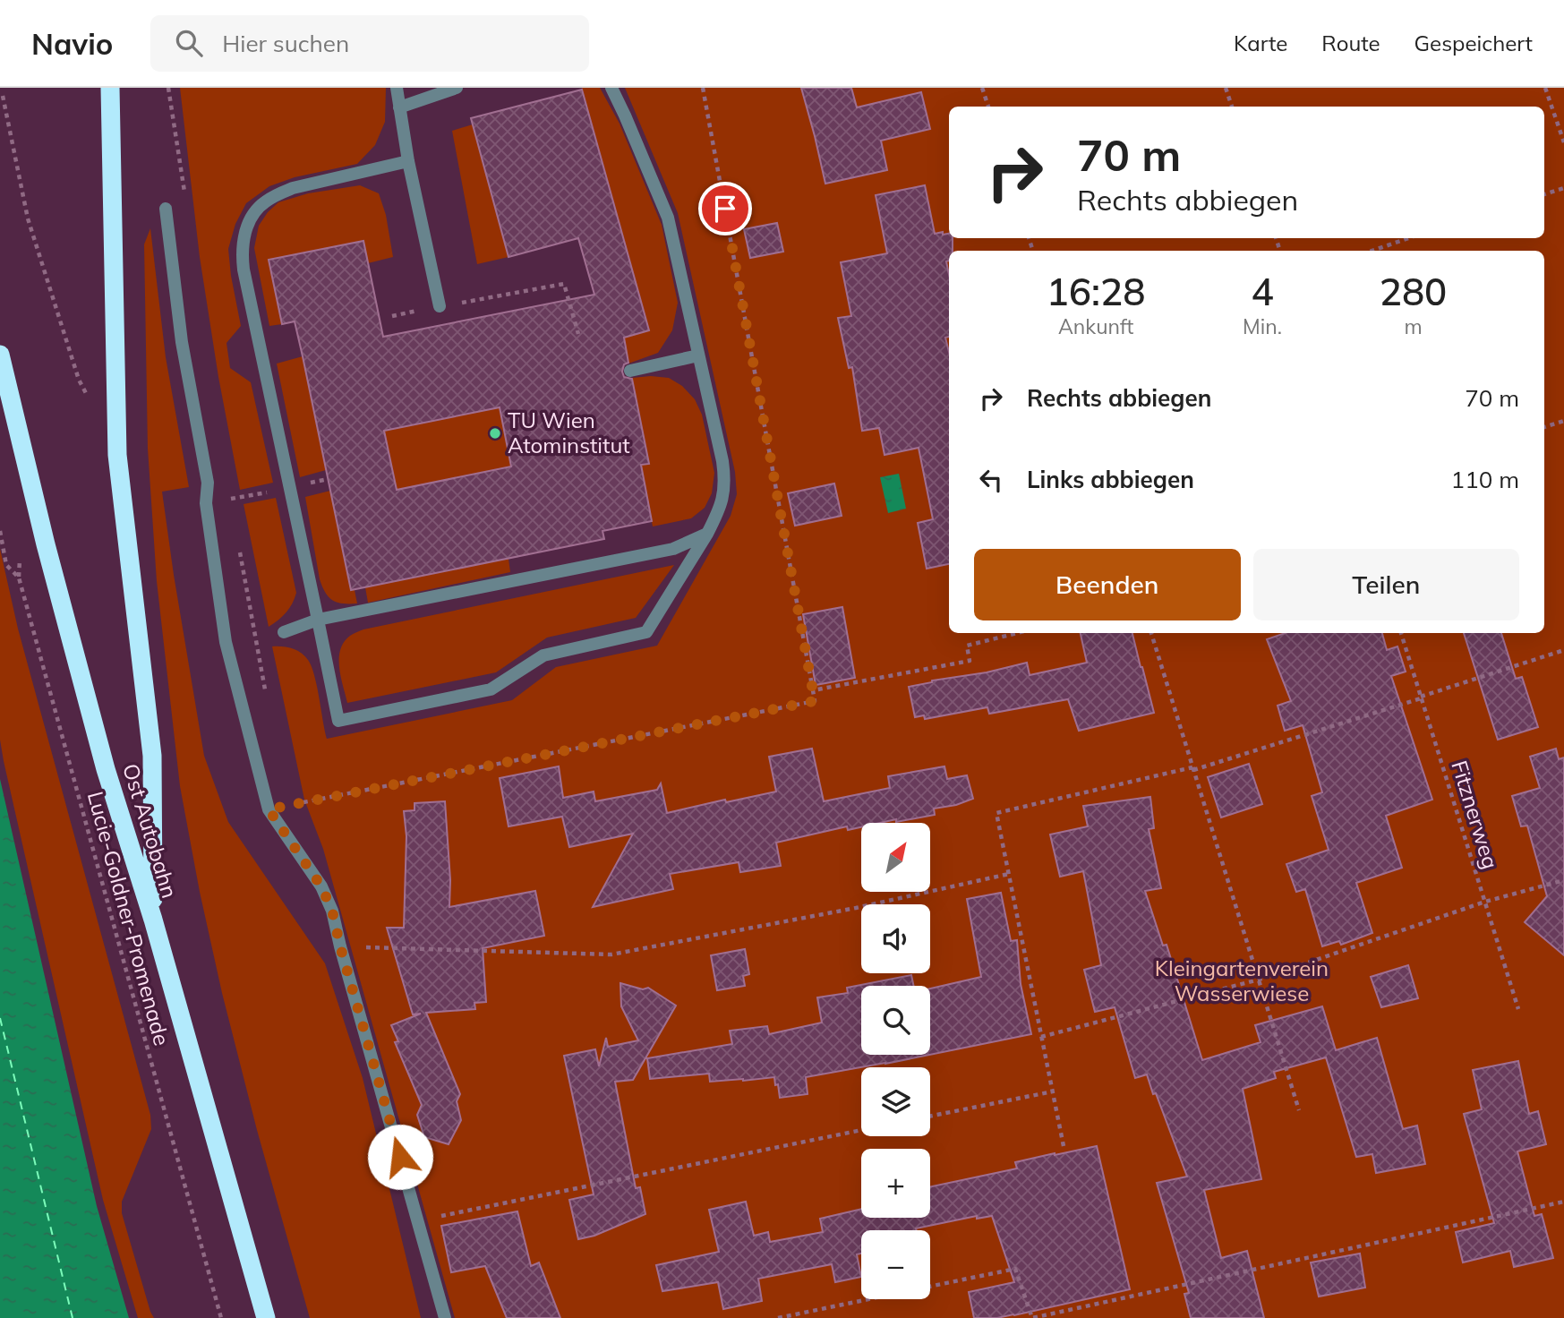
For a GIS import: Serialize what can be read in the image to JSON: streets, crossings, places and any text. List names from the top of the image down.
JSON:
{
  "streets": {
    "highway": ["Ost Autobahn"],
    "path": ["Fitznerweg", "Lucie-Goldner-Promenade"]
  },
  "parks": ["Kleingartenverein Wasserwiese"],
  "places": ["TU Wien Atominstitut"],
  "north": "top right",
  "page": {
    "header": "Navio",
    "search": "Hier suchen",
    "nav": ["Karte", "Route", "Gespeichert"],
    "turn": ["70 m", "Rechts abbiegen"],
    "eta": [
      "16:28",
      "Ankunft",
      "4",
      "Min.",
      "280",
      "m"
    ],
    "list": [
      {
        "name": "Rechts abbiegen",
        "value": "70 m"
      },
      {
        "name": "Links abbiegen",
        "value": "110 m"
      }
    ],
    "buttons": ["Beenden", "Teilen"],
    "map_buttons": ["+", "−"]
  }
}
